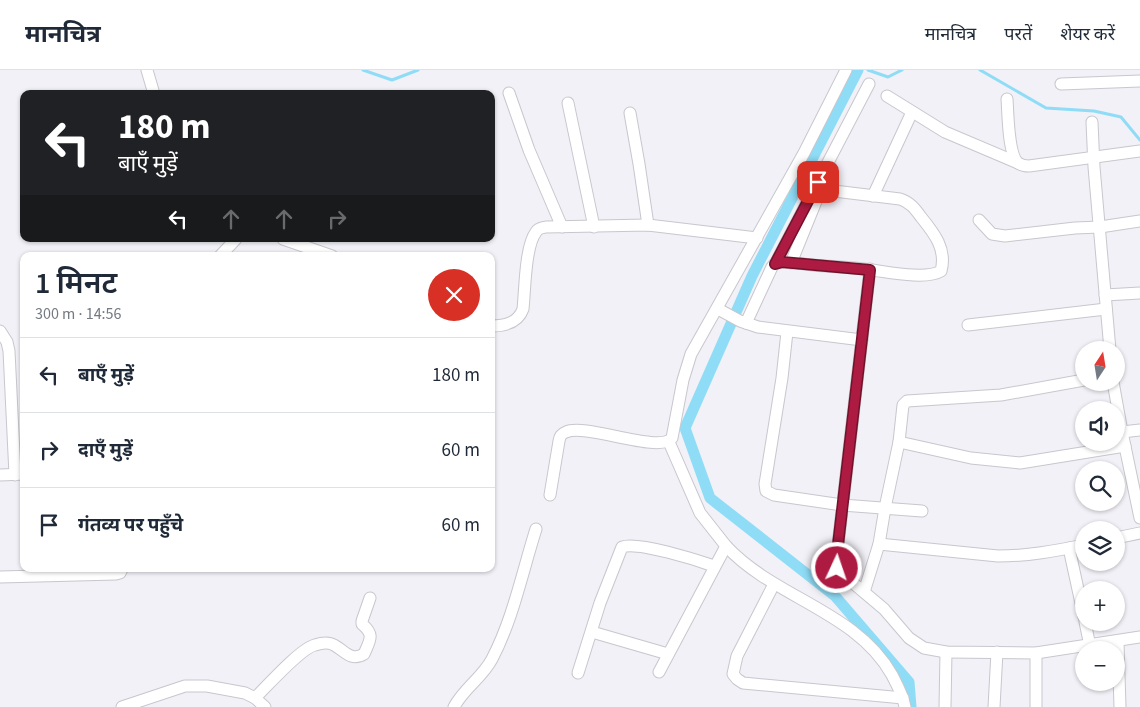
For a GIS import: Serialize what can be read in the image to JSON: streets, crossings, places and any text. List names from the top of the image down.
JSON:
{
  "north": "top",
  "page": {
    "header": "मानचित्र",
    "nav": ["मानचित्र", "परतें", "शेयर करें"],
    "turn": ["180 m", "बाएँ मुड़ें"],
    "heading": ["1 मिनट", "300 m · 14:56"],
    "list": [
      {
        "name": "बाएँ मुड़ें",
        "value": "180 m"
      },
      {
        "name": "दाएँ मुड़ें",
        "value": "60 m"
      },
      {
        "name": "गंतव्य पर पहुँचे",
        "value": "60 m"
      }
    ],
    "map_buttons": ["+", "−"]
  }
}
